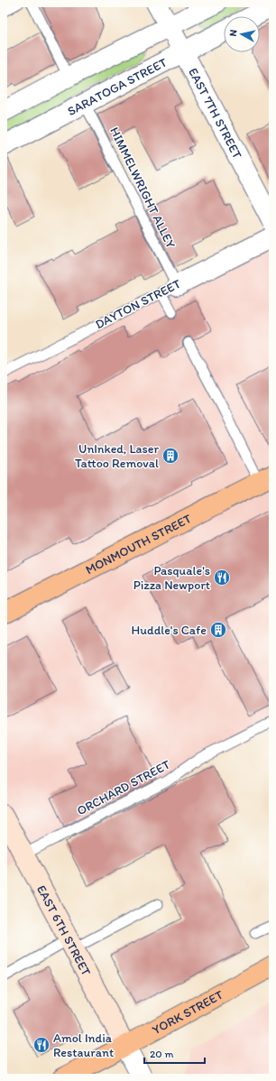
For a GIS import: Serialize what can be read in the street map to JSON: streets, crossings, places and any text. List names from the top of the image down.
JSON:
{
  "streets": {
    "main road": ["MONMOUTH STREET", "YORK STREET"],
    "street": [
      "SARATOGA STREET",
      "EAST 7TH STREET",
      "DAYTON STREET",
      "EAST 6TH STREET"
    ],
    "lane": ["HIMMELWRIGHT ALLEY", "ORCHARD STREET"]
  },
  "crossings": [
    ["SARATOGA STREET", "EAST 7TH STREET"],
    ["SARATOGA STREET", "HIMMELWRIGHT ALLEY"],
    ["HIMMELWRIGHT ALLEY", "DAYTON STREET"],
    ["ORCHARD STREET", "EAST 6TH STREET"],
    ["EAST 6TH STREET", "YORK STREET"]
  ],
  "places": {
    "building": ["UnInked, Laser Tattoo Removal", "Huddle's Cafe"],
    "restaurant": ["Pasquale's Pizza Newport", "Amol India Restaurant"]
  },
  "scale_bar": "20 m",
  "north": "left"
}
